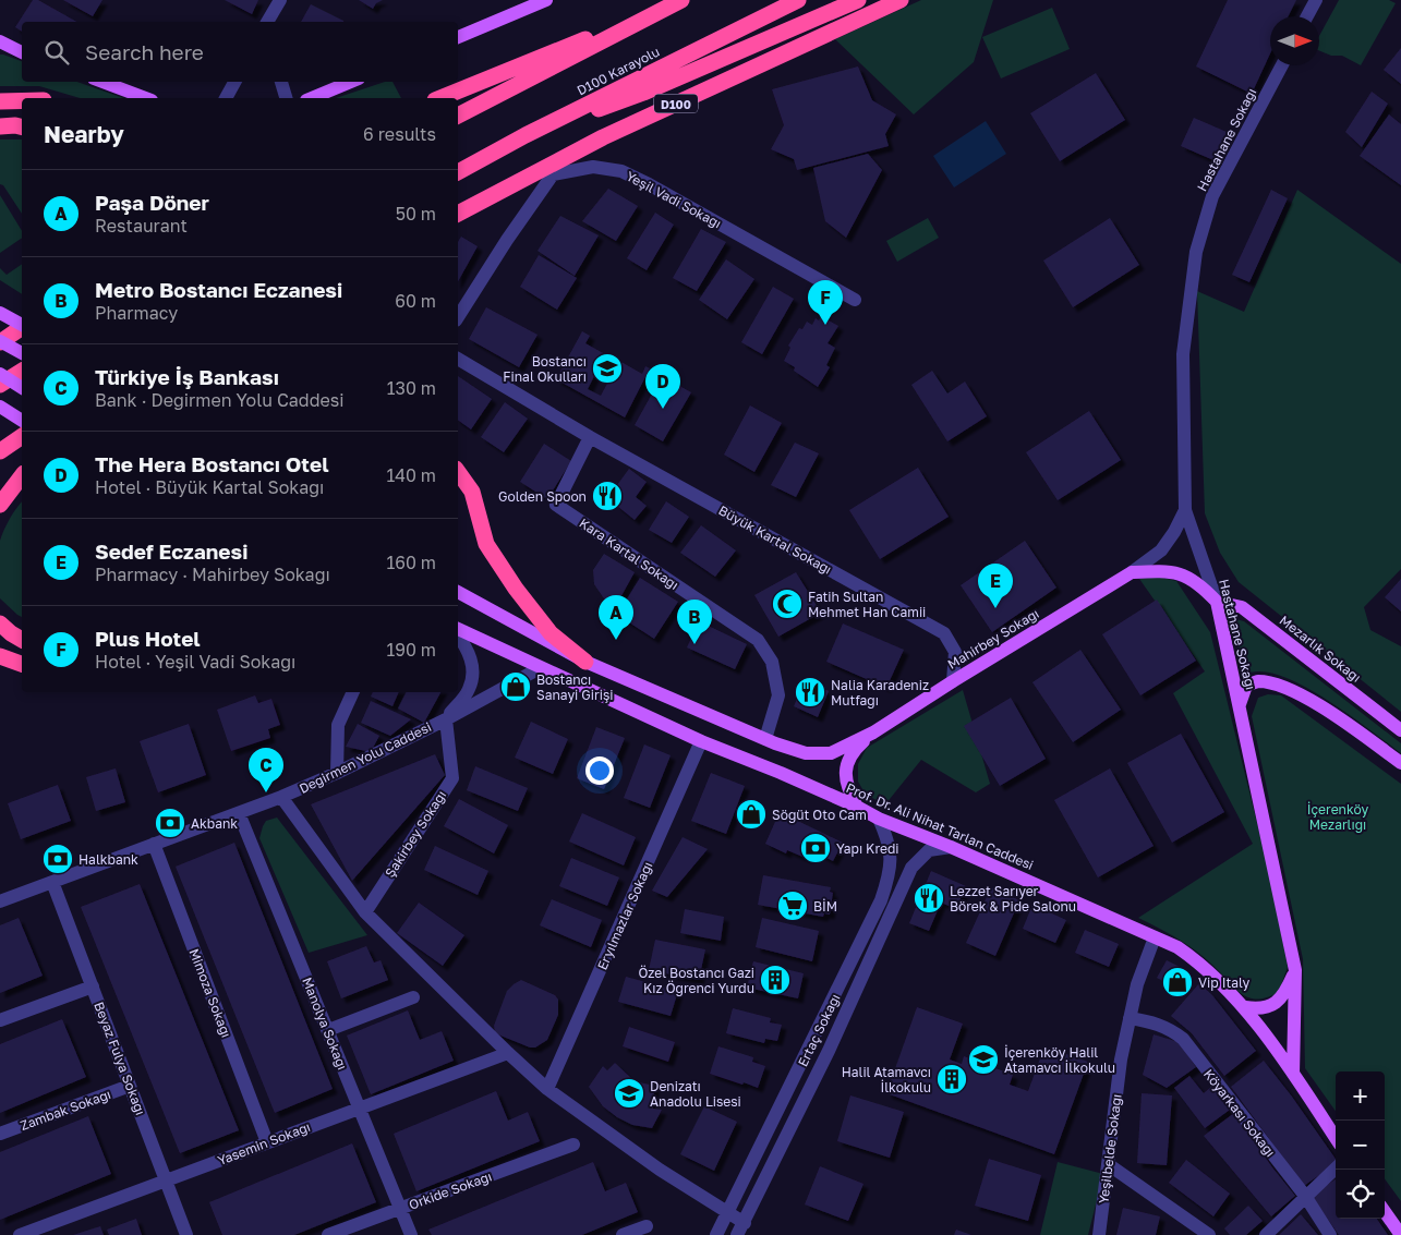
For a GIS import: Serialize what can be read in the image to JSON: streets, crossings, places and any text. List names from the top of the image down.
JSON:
{
  "streets": {
    "highway": ["D100 Karayolu", "D100"],
    "main road": [
      "Hastahane Sokağı",
      "Mahirbey Sokağı",
      "Mezarlık Sokağı",
      "Prof. Dr. Ali Nihat Tarlan Caddesi"
    ],
    "street": [
      "Yeşil Vadi Sokağı",
      "Büyük Kartal Sokağı",
      "Kara Kartal Sokağı",
      "Değirmen Yolu Caddesi",
      "Şakirbey Sokağı",
      "Eryılmazlar Sokağı",
      "Mimoza Sokağı",
      "Manolya Sokağı",
      "Ertaç Sokağı",
      "Beyaz Fulya Sokağı",
      "Zambak Sokağı",
      "Köyarkası Sokağı",
      "Yasemin Sokağı",
      "Yeşilbelde Sokağı",
      "Orkide Sokağı"
    ]
  },
  "crossings": [
    ["D100", "Yeşil Vadi Sokağı"],
    ["Hastahane Sokağı", "Mahirbey Sokağı"],
    ["Hastahane Sokağı", "Mezarlık Sokağı"],
    ["Hastahane Sokağı", "Prof. Dr. Ali Nihat Tarlan Caddesi"],
    ["Büyük Kartal Sokağı", "Kara Kartal Sokağı"],
    ["Büyük Kartal Sokağı", "Mahirbey Sokağı"],
    ["Mahirbey Sokağı", "Mezarlık Sokağı"],
    ["Değirmen Yolu Caddesi", "Prof. Dr. Ali Nihat Tarlan Caddesi"],
    ["Değirmen Yolu Caddesi", "Şakirbey Sokağı"],
    ["Değirmen Yolu Caddesi", "Mimoza Sokağı"],
    ["Değirmen Yolu Caddesi", "Manolya Sokağı"],
    ["Değirmen Yolu Caddesi", "Beyaz Fulya Sokağı"],
    ["Prof. Dr. Ali Nihat Tarlan Caddesi", "Eryılmazlar Sokağı"],
    ["Prof. Dr. Ali Nihat Tarlan Caddesi", "Ertaç Sokağı"],
    ["Prof. Dr. Ali Nihat Tarlan Caddesi", "Yeşilbelde Sokağı"],
    ["Mimoza Sokağı", "Yasemin Sokağı"],
    ["Manolya Sokağı", "Yasemin Sokağı"],
    ["Manolya Sokağı", "Orkide Sokağı"],
    ["Beyaz Fulya Sokağı", "Zambak Sokağı"],
    ["Beyaz Fulya Sokağı", "Yasemin Sokağı"],
    ["Köyarkası Sokağı", "Yeşilbelde Sokağı"]
  ],
  "parks": ["İçerenköy Mezarlığı"],
  "places": {
    "school or university": ["Bostancı Final Okulları", "İçerenköy Halil Atamavcı İlkokulu", "Denizatı Anadolu Lisesi"],
    "restaurant": ["Golden Spoon", "Nalia Karadeniz Mutfağı", "Lezzet Sarıyer Börek & Pide Salonu"],
    "mosque": ["Fatih Sultan Mehmet Han Camii"],
    "shop": ["Bostancı Sanayi Girişi", "Söğüt Oto Cam", "Vip Italy"],
    "bank": ["Akbank", "Yapı Kredi", "Halkbank"],
    "supermarket": ["BİM"],
    "building": ["Özel Bostancı Gazi Kız Öğrenci Yurdu", "Halil Atamavcı İlkokulu"]
  },
  "north": "right",
  "page": {
    "search": "Search here",
    "heading": ["Nearby", "6 results"],
    "list": [
      {
        "mark": "A",
        "name": "Paşa Döner",
        "note": "Restaurant",
        "value": "50 m"
      },
      {
        "mark": "B",
        "name": "Metro Bostancı Eczanesi",
        "note": "Pharmacy",
        "value": "60 m"
      },
      {
        "mark": "C",
        "name": "Türkiye İş Bankası",
        "note": "Bank · Değirmen Yolu Caddesi",
        "value": "130 m"
      },
      {
        "mark": "D",
        "name": "The Hera Bostancı Otel",
        "note": "Hotel · Büyük Kartal Sokağı",
        "value": "140 m"
      },
      {
        "mark": "E",
        "name": "Sedef Eczanesi",
        "note": "Pharmacy · Mahirbey Sokağı",
        "value": "160 m"
      },
      {
        "mark": "F",
        "name": "Plus Hotel",
        "note": "Hotel · Yeşil Vadi Sokağı",
        "value": "190 m"
      }
    ],
    "pins": [
      "F",
      "D",
      "E",
      "A",
      "B",
      "C"
    ],
    "map_buttons": ["+", "−"]
  }
}
